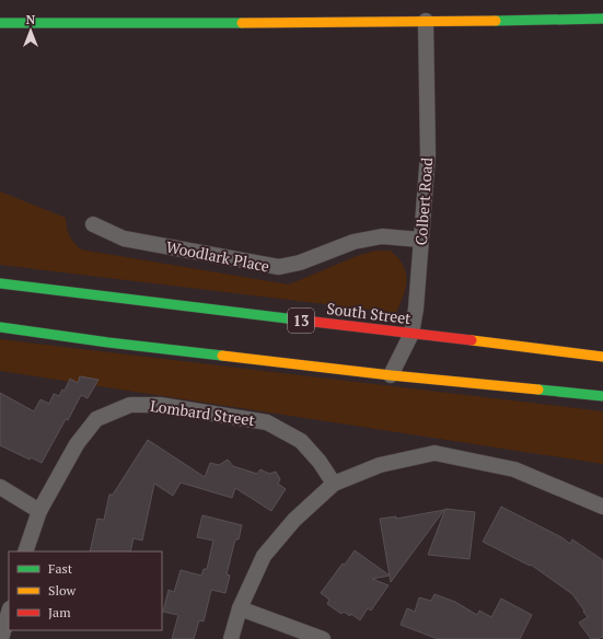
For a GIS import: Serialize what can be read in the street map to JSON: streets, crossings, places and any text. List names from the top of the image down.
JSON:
{
  "streets": {
    "main road": ["South Street", "13"],
    "street": ["Colbert Road", "Woodlark Place", "Lombard Street"]
  },
  "crossings": [
    ["Colbert Road", "Woodlark Place"],
    ["Colbert Road", "South Street"]
  ],
  "legend": ["Fast", "Slow", "Jam"],
  "north": "top"
}
